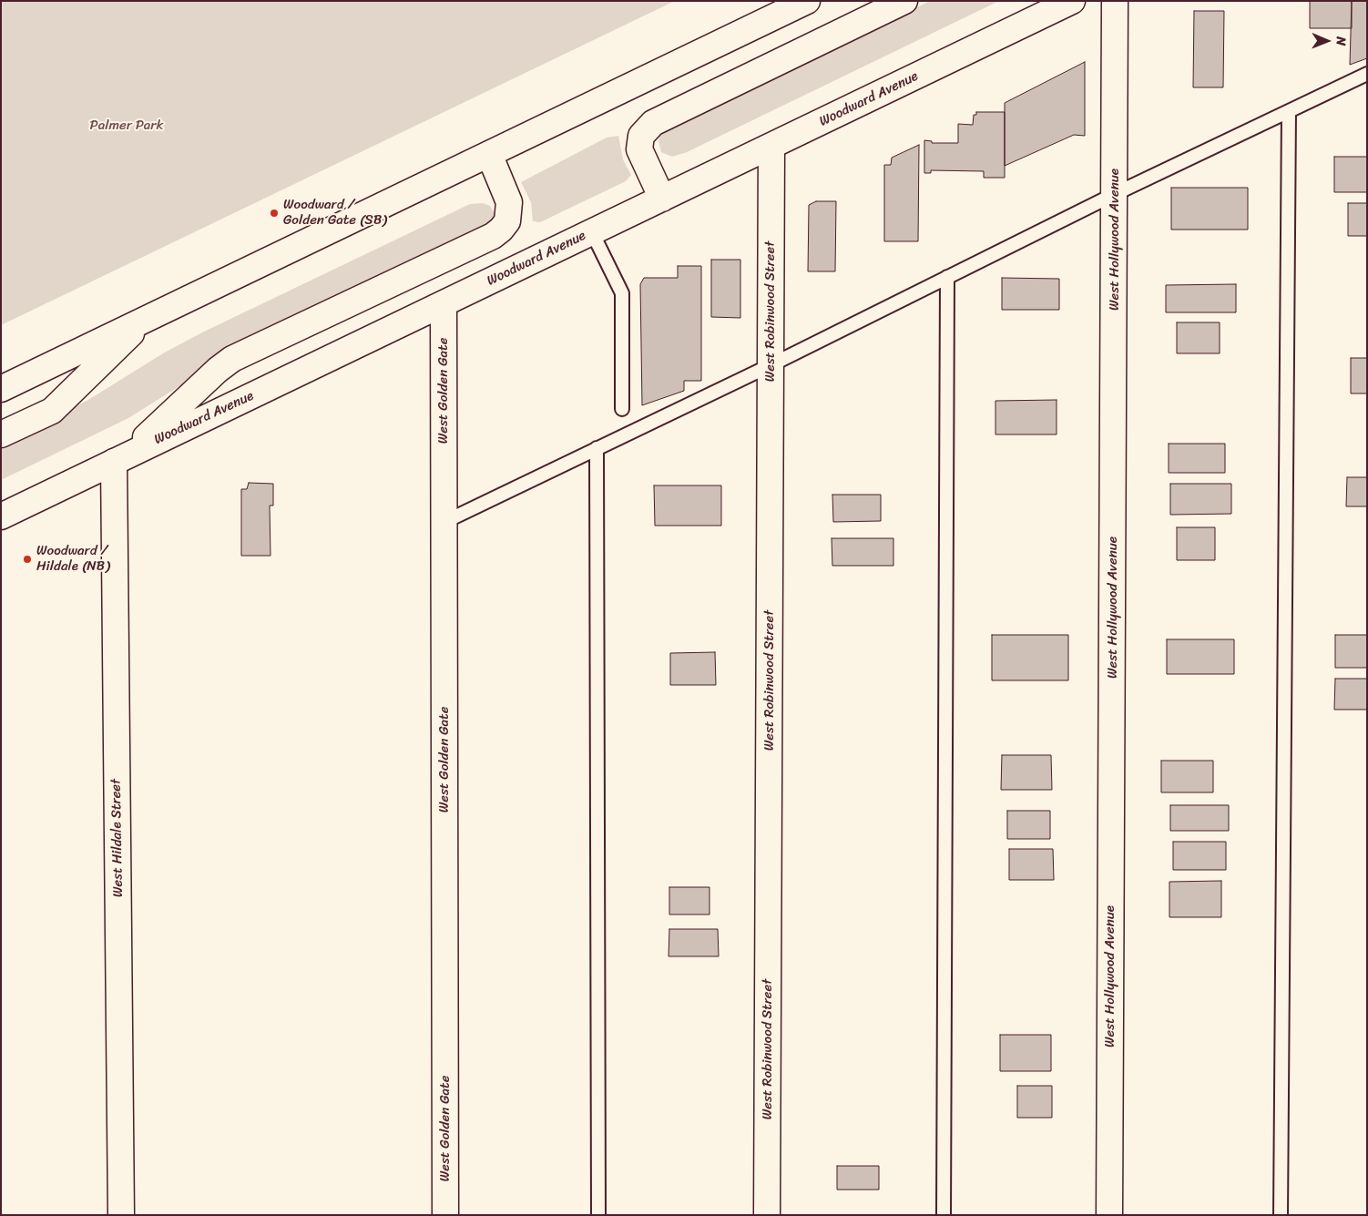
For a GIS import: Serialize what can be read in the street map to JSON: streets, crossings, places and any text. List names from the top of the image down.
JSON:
{
  "streets": {
    "street": [
      "Woodward Avenue",
      "West Hollywood Avenue",
      "West Robinwood Street",
      "West Golden Gate",
      "West Hildale Street"
    ]
  },
  "crossings": [
    ["Woodward Avenue", "West Robinwood Street"],
    ["Woodward Avenue", "West Golden Gate"],
    ["Woodward Avenue", "West Hildale Street"]
  ],
  "parks": ["Palmer Park"],
  "places": ["Woodward / Golden Gate (SB)", "Woodward / Hildale (NB)"],
  "north": "right"
}
